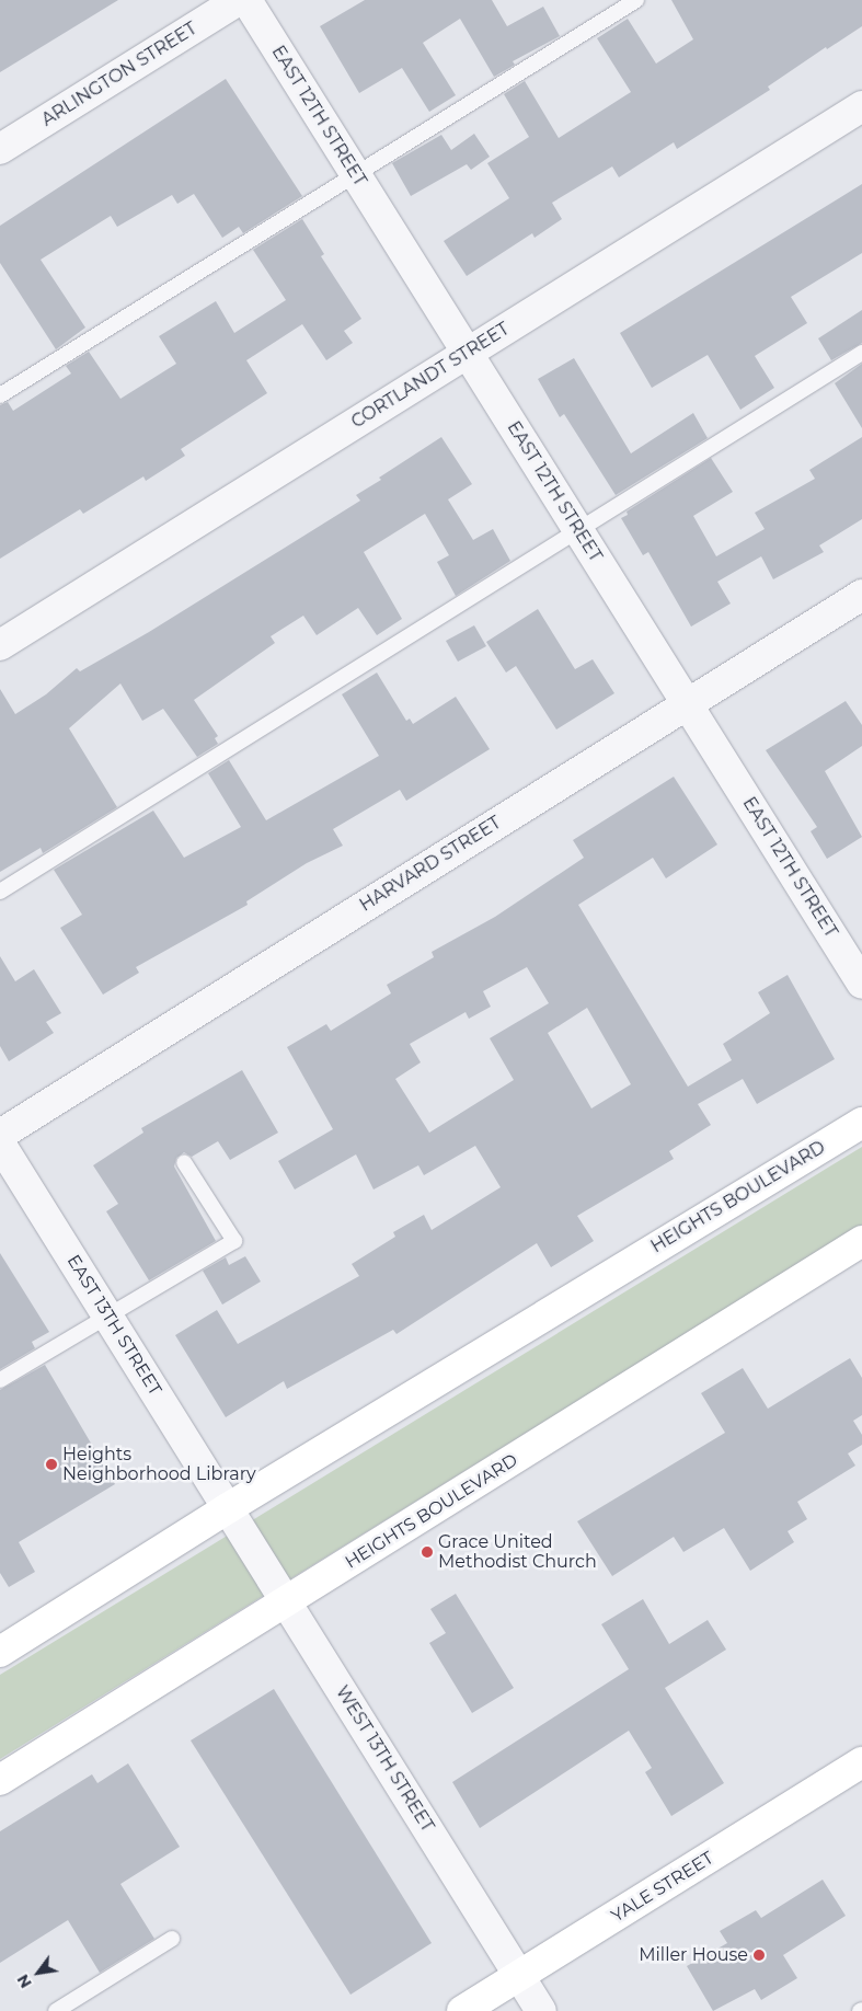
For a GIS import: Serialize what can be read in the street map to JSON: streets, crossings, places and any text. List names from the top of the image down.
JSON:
{
  "streets": {
    "main road": ["HEIGHTS BOULEVARD", "YALE STREET"],
    "street": [
      "ARLINGTON STREET",
      "EAST 12TH STREET",
      "CORTLANDT STREET",
      "HARVARD STREET",
      "EAST 13TH STREET",
      "WEST 13TH STREET"
    ]
  },
  "crossings": [
    ["EAST 12TH STREET", "CORTLANDT STREET"],
    ["EAST 12TH STREET", "HARVARD STREET"],
    ["HEIGHTS BOULEVARD", "EAST 13TH STREET"],
    ["HEIGHTS BOULEVARD", "WEST 13TH STREET"],
    ["EAST 13TH STREET", "WEST 13TH STREET"],
    ["WEST 13TH STREET", "YALE STREET"]
  ],
  "places": ["Heights Neighborhood Library", "Grace United Methodist Church", "Miller House"],
  "north": "bottom left"
}
